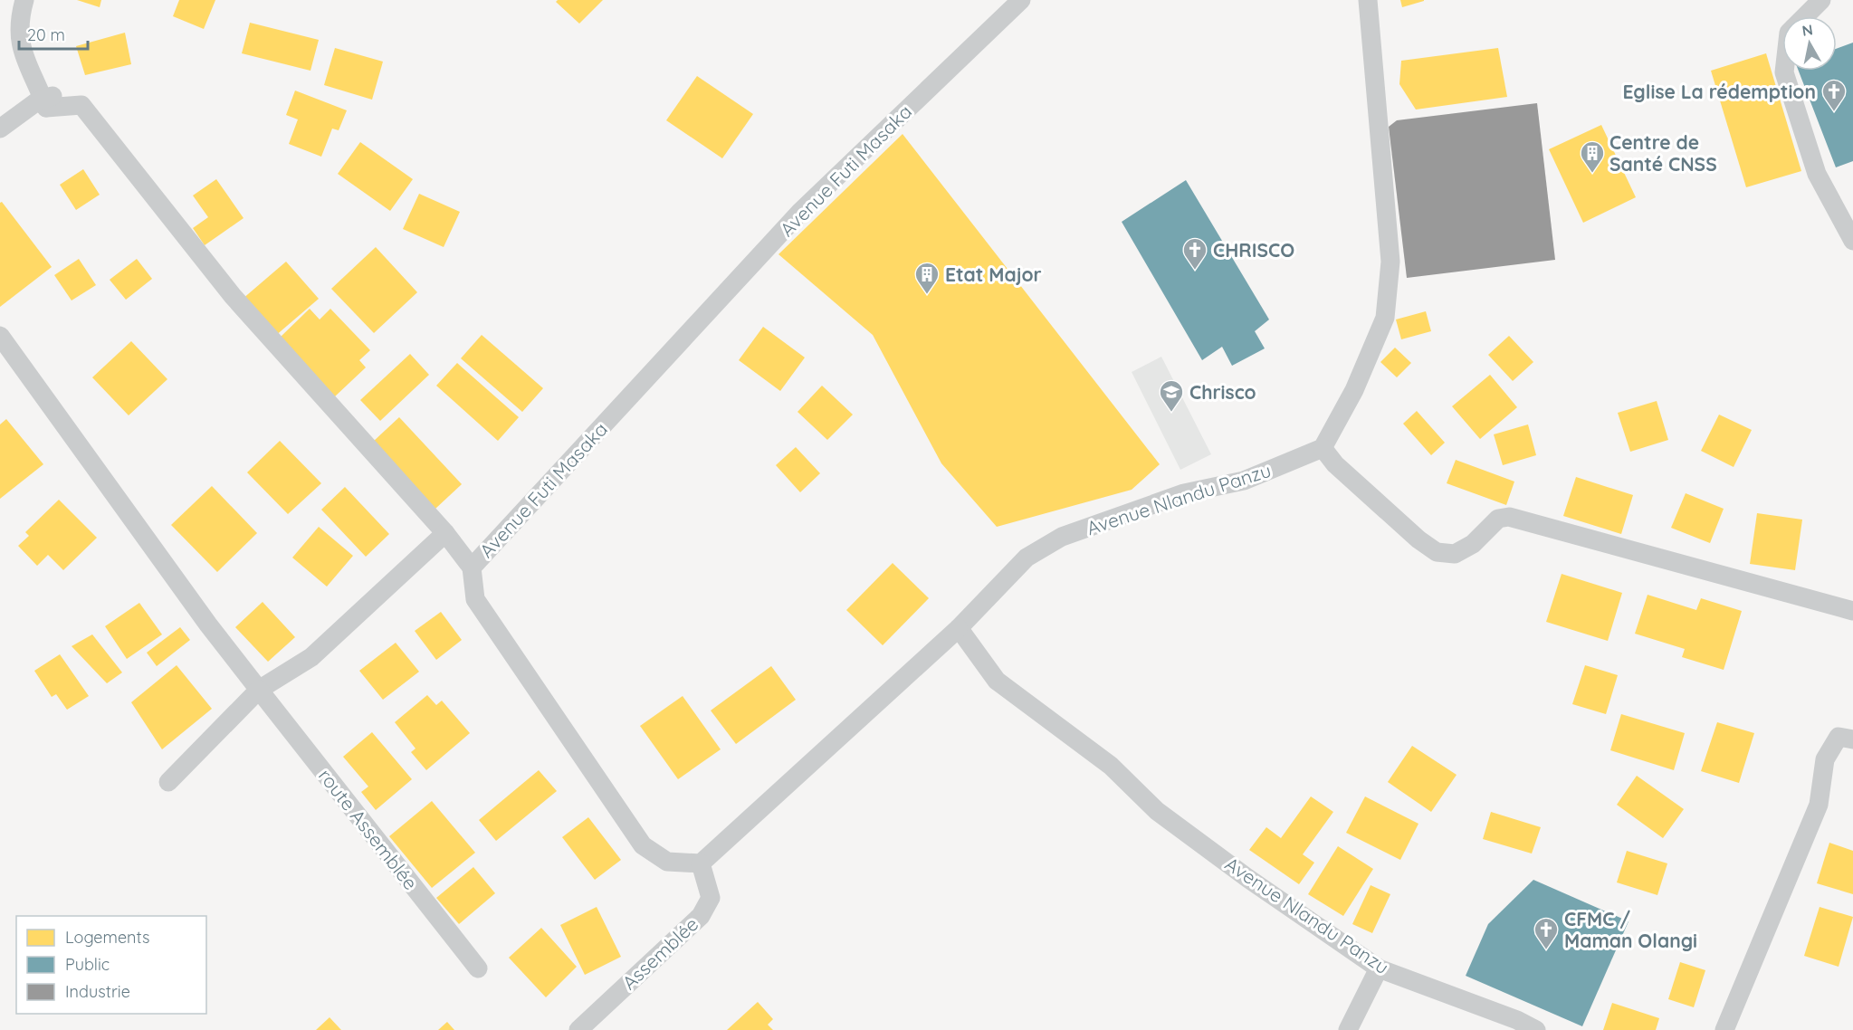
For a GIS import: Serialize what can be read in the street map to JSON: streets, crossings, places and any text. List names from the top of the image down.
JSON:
{
  "streets": {
    "street": [
      "Avenue Futi Masaka",
      "Avenue Nlandu Panzu",
      "route Assemblée",
      "Assemblée"
    ]
  },
  "crossings": [
    ["Avenue Futi Masaka", "Assemblée"]
  ],
  "places": {
    "church": ["Eglise La rédemption", "CHRISCO", "CFMC / Maman Olangi"],
    "building": ["Centre de Santé CNSS", "Etat Major"],
    "school or university": ["Chrisco"]
  },
  "legend": ["Logements", "Public", "Industrie"],
  "scale_bar": "20 m",
  "north": "top"
}
